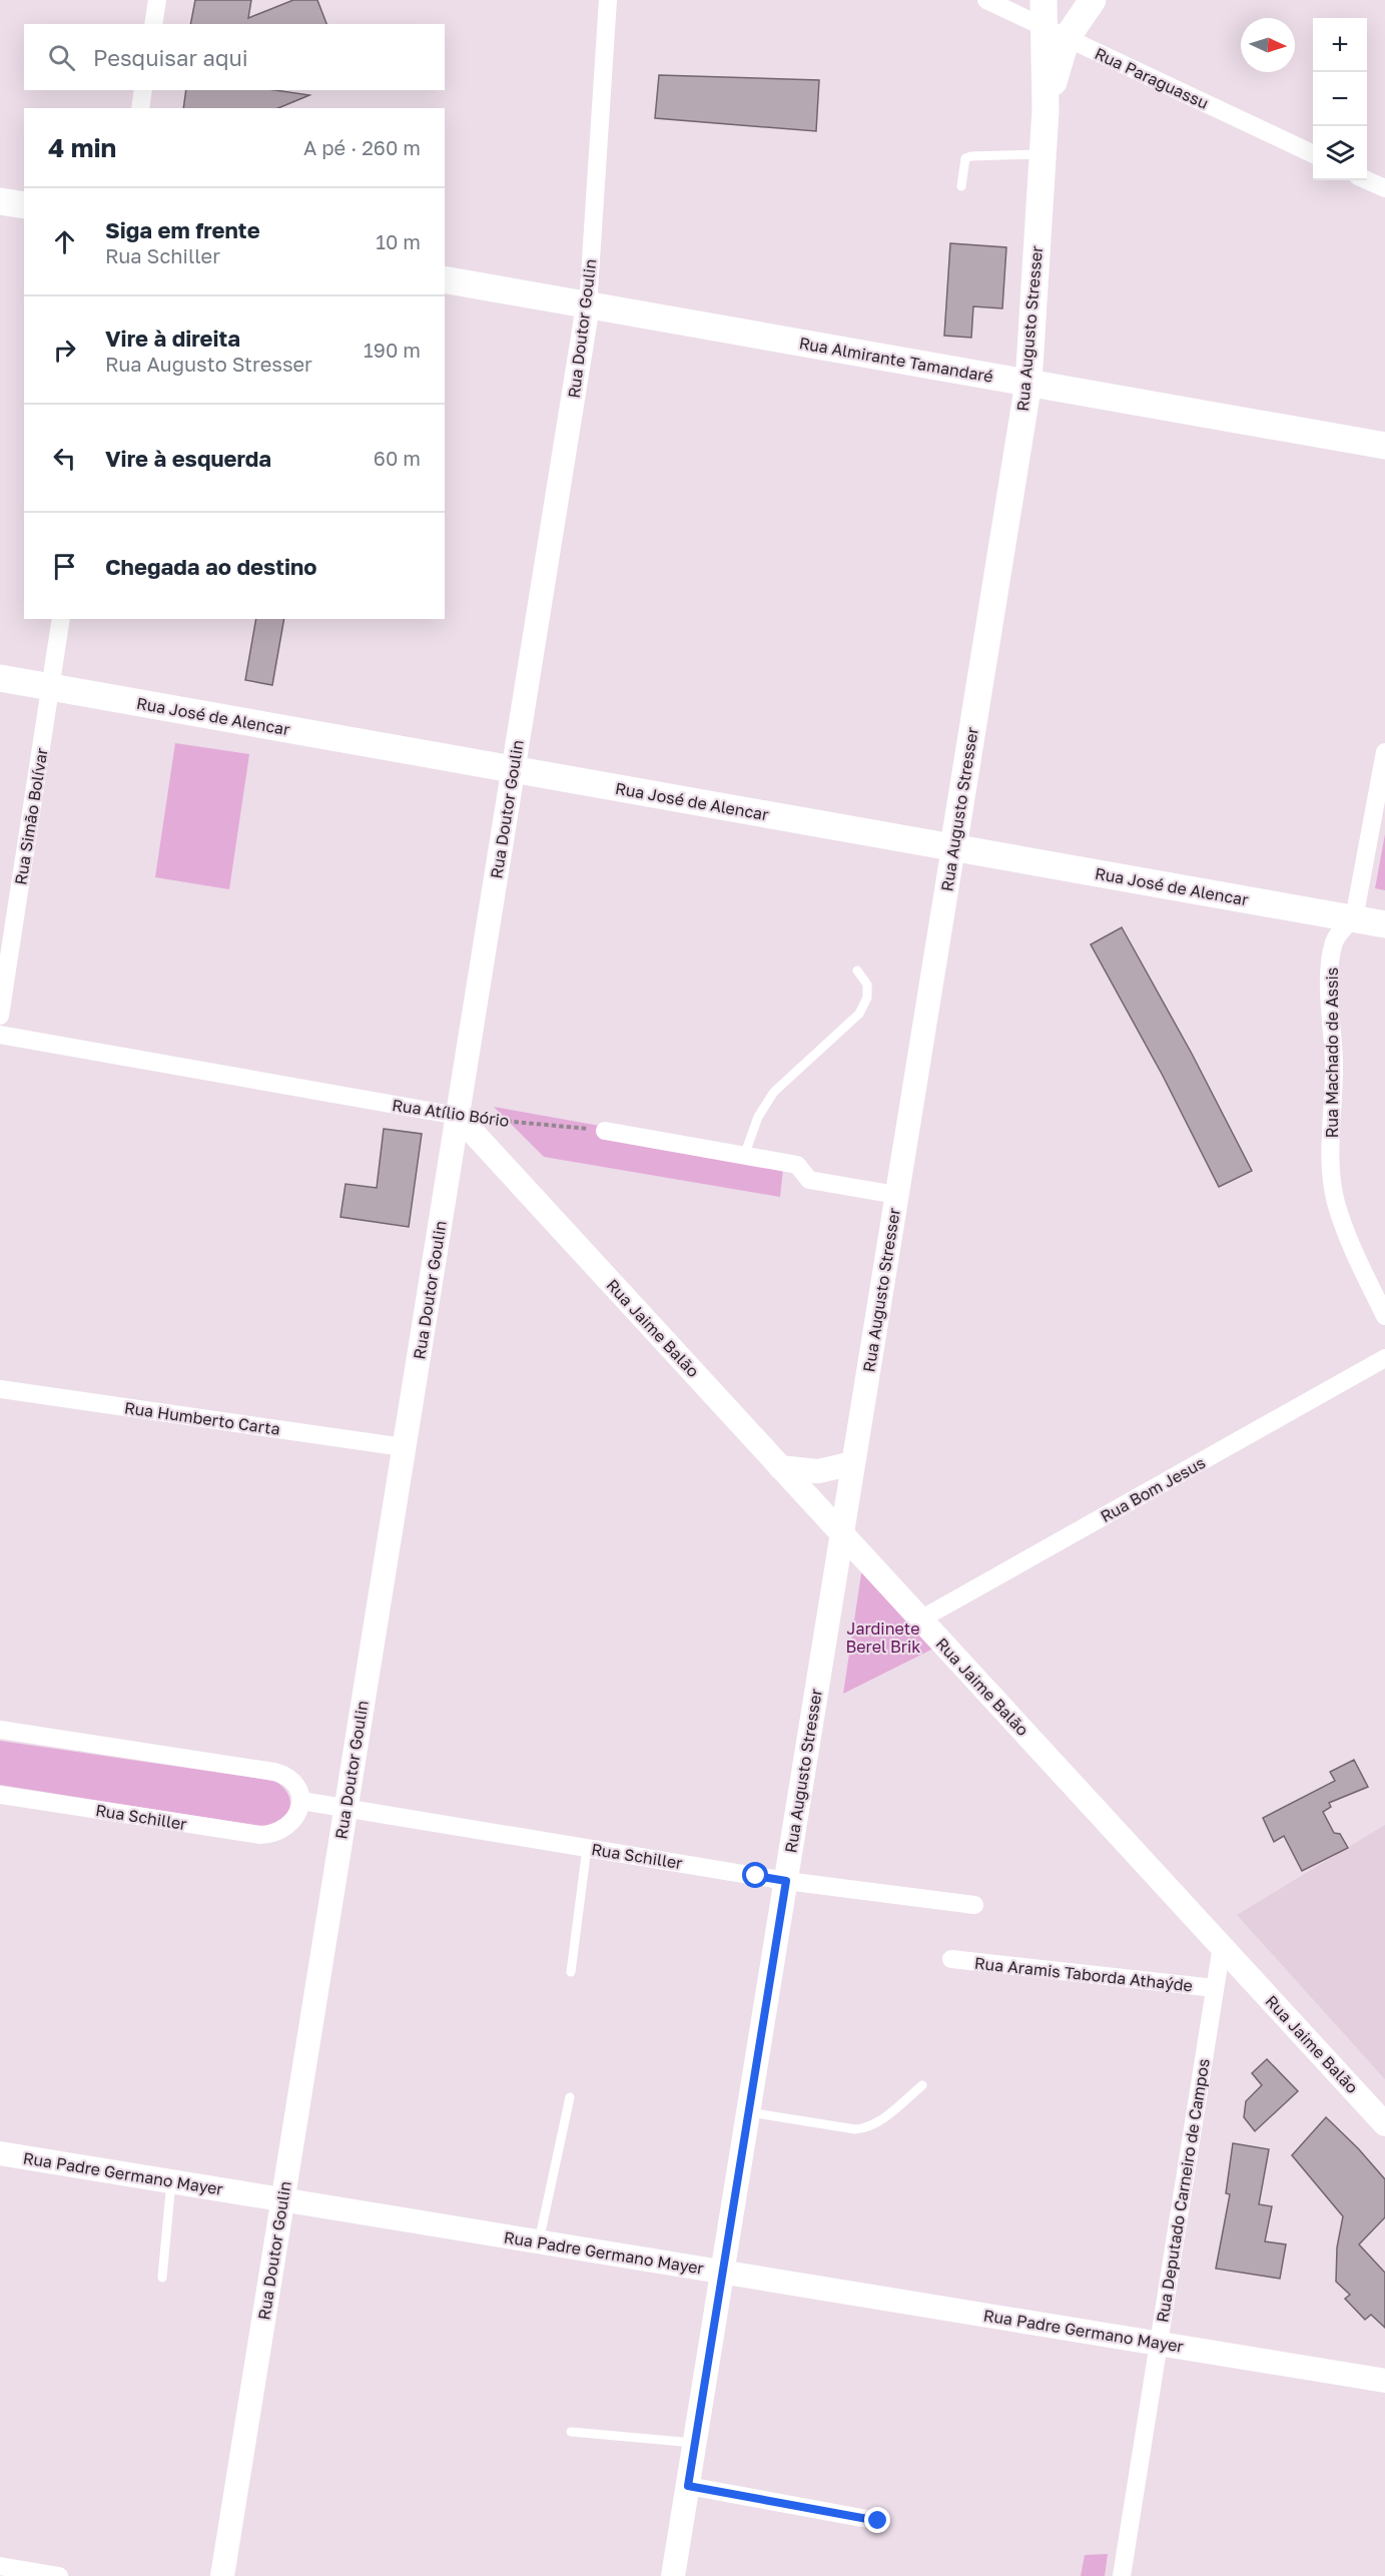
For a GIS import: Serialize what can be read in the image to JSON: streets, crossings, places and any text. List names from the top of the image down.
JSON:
{
  "streets": {
    "main road": ["Rua Augusto Stresser", "Rua Almirante Tamandaré", "Rua José de Alencar"],
    "street": [
      "Rua Paraguassu",
      "Rua Doutor Goulin",
      "Rua Simão Bolívar",
      "Rua Machado de Assis",
      "Rua Atílio Bório",
      "Rua Jaime Balão",
      "Rua Humberto Carta",
      "Rua Bom Jesus",
      "Rua Schiller",
      "Rua Aramis Taborda Athaýde",
      "Rua Padre Germano Mayer",
      "Rua Deputado Carneiro de Campos"
    ]
  },
  "crossings": [
    ["Rua Paraguassu", "Rua Augusto Stresser"],
    ["Rua Doutor Goulin", "Rua Almirante Tamandaré"],
    ["Rua Doutor Goulin", "Rua José de Alencar"],
    ["Rua Doutor Goulin", "Rua Atílio Bório"],
    ["Rua Doutor Goulin", "Rua Jaime Balão"],
    ["Rua Doutor Goulin", "Rua Humberto Carta"],
    ["Rua Doutor Goulin", "Rua Schiller"],
    ["Rua Doutor Goulin", "Rua Padre Germano Mayer"],
    ["Rua Augusto Stresser", "Rua Almirante Tamandaré"],
    ["Rua Augusto Stresser", "Rua José de Alencar"],
    ["Rua Augusto Stresser", "Rua Jaime Balão"],
    ["Rua Augusto Stresser", "Rua Schiller"],
    ["Rua Augusto Stresser", "Rua Padre Germano Mayer"],
    ["Rua José de Alencar", "Rua Simão Bolívar"],
    ["Rua José de Alencar", "Rua Machado de Assis"],
    ["Rua Atílio Bório", "Rua Jaime Balão"],
    ["Rua Jaime Balão", "Rua Bom Jesus"],
    ["Rua Jaime Balão", "Rua Deputado Carneiro de Campos"],
    ["Rua Aramis Taborda Athaýde", "Rua Deputado Carneiro de Campos"],
    ["Rua Padre Germano Mayer", "Rua Deputado Carneiro de Campos"]
  ],
  "parks": ["Jardinete Berel Brik"],
  "north": "right",
  "page": {
    "map_buttons": ["+", "−"],
    "search": "Pesquisar aqui",
    "heading": ["4 min", "A pé · 260 m"],
    "list": [
      ["Siga em frente", "Rua Schiller", "10 m"],
      ["Vire à direita", "Rua Augusto Stresser", "190 m"],
      ["Vire à esquerda", "60 m"],
      "Chegada ao destino"
    ]
  }
}
